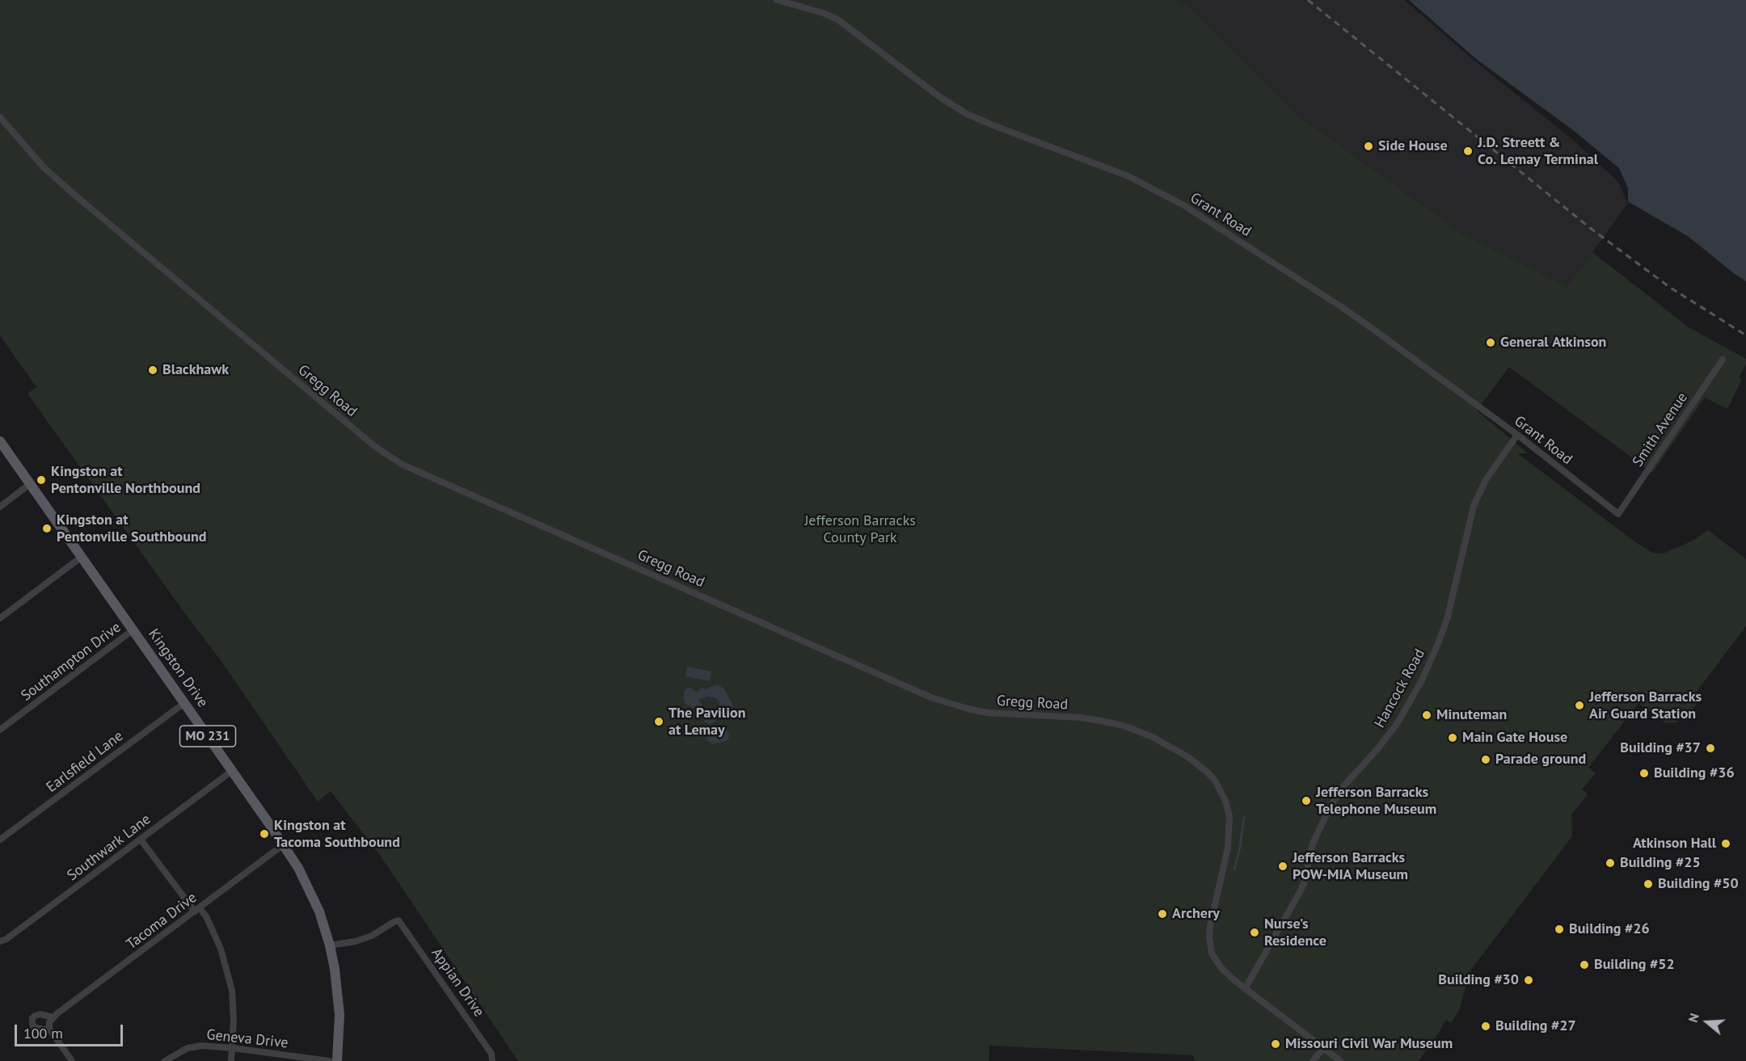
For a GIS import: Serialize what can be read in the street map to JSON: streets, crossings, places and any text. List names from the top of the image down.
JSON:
{
  "streets": {
    "main road": ["Kingston Drive", "MO 231"],
    "street": [
      "Grant Road",
      "Gregg Road",
      "Smith Avenue",
      "Southampton Drive",
      "Hancock Road",
      "Earlsfield Lane",
      "Southwark Lane",
      "Tacoma Drive",
      "Appian Drive",
      "Geneva Drive"
    ]
  },
  "crossings": [
    ["Grant Road", "Smith Avenue"],
    ["Grant Road", "Hancock Road"],
    ["Gregg Road", "Hancock Road"],
    ["Southampton Drive", "Kingston Drive"],
    ["Kingston Drive", "Earlsfield Lane"],
    ["Kingston Drive", "Southwark Lane"],
    ["Kingston Drive", "Tacoma Drive"],
    ["Kingston Drive", "Appian Drive"]
  ],
  "parks": ["Jefferson Barracks County Park"],
  "places": [
    "Side House",
    "J.D. Streett & Co. Lemay Terminal",
    "General Atkinson",
    "Blackhawk",
    "Kingston at Pentonville Northbound",
    "Kingston at Pentonville Southbound",
    "Jefferson Barracks Air Guard Station",
    "Minuteman",
    "The Pavilion at Lemay",
    "Main Gate House",
    "Building #37",
    "Parade ground",
    "Building #36",
    "Jefferson Barracks Telephone Museum",
    "Kingston at Tacoma Southbound",
    "Atkinson Hall",
    "Building #25",
    "Jefferson Barracks POW-MIA Museum",
    "Building #50",
    "Archery",
    "Building #26",
    "Nurse's Residence",
    "Building #52",
    "Building #30",
    "Building #27",
    "Missouri Civil War Museum"
  ],
  "scale_bar": "100 m",
  "north": "left"
}
